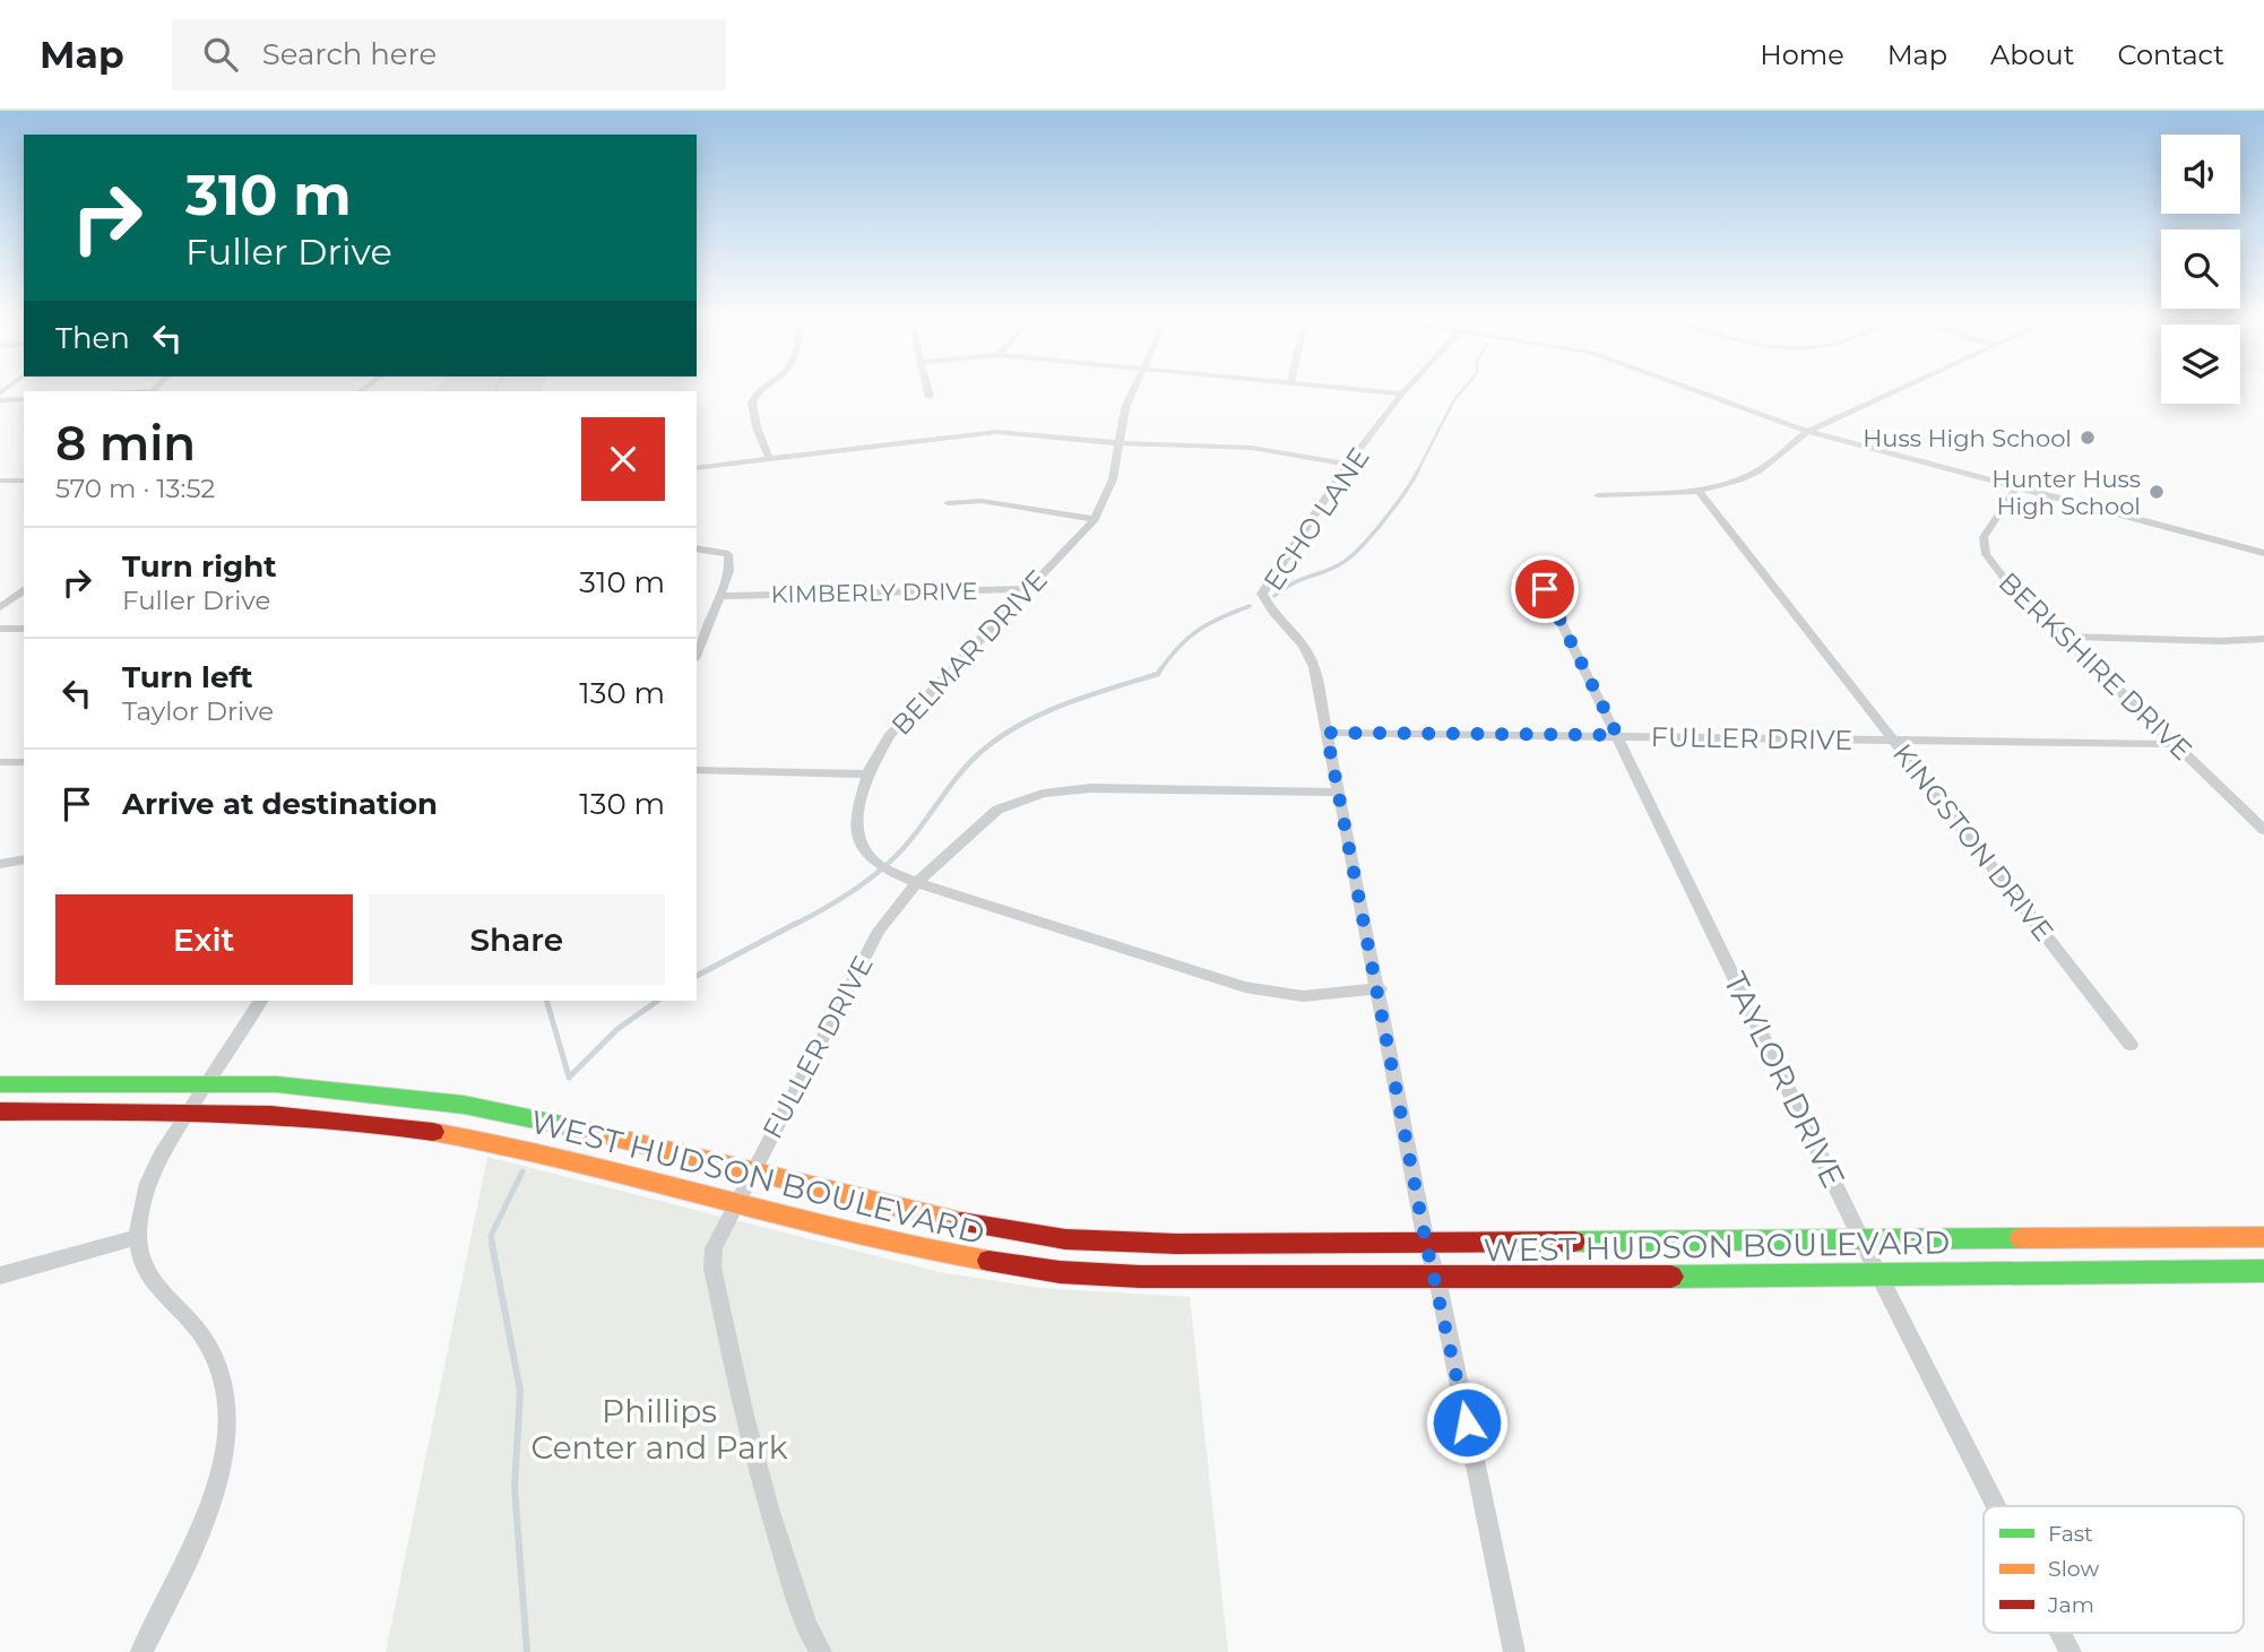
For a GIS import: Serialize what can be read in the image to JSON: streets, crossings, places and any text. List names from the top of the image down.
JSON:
{
  "streets": {
    "main road": ["WEST HUDSON BOULEVARD"],
    "street": [
      "ECHO LANE",
      "KIMBERLY DRIVE",
      "BELMAR DRIVE",
      "BERKSHIRE DRIVE",
      "FULLER DRIVE",
      "KINGSTON DRIVE",
      "TAYLOR DRIVE"
    ]
  },
  "crossings": [
    ["ECHO LANE", "BELMAR DRIVE"],
    ["ECHO LANE", "FULLER DRIVE"],
    ["ECHO LANE", "WEST HUDSON BOULEVARD"],
    ["KIMBERLY DRIVE", "BELMAR DRIVE"],
    ["BELMAR DRIVE", "FULLER DRIVE"],
    ["BERKSHIRE DRIVE", "FULLER DRIVE"],
    ["FULLER DRIVE", "KINGSTON DRIVE"],
    ["FULLER DRIVE", "TAYLOR DRIVE"],
    ["FULLER DRIVE", "WEST HUDSON BOULEVARD"],
    ["TAYLOR DRIVE", "WEST HUDSON BOULEVARD"]
  ],
  "parks": ["Phillips Center and Park"],
  "places": ["Huss High School", "Hunter Huss High School"],
  "legend": ["Fast", "Slow", "Jam"],
  "page": {
    "header": "Map",
    "search": "Search here",
    "nav": [
      "Home",
      "Map",
      "About",
      "Contact"
    ],
    "turn": ["310 m", "Fuller Drive"],
    "then": "Then",
    "heading": ["8 min", "570 m · 13:52"],
    "list": [
      {
        "name": "Turn right",
        "note": "Fuller Drive",
        "value": "310 m"
      },
      {
        "name": "Turn left",
        "note": "Taylor Drive",
        "value": "130 m"
      },
      {
        "name": "Arrive at destination",
        "value": "130 m"
      }
    ],
    "buttons": ["Exit", "Share"]
  }
}
